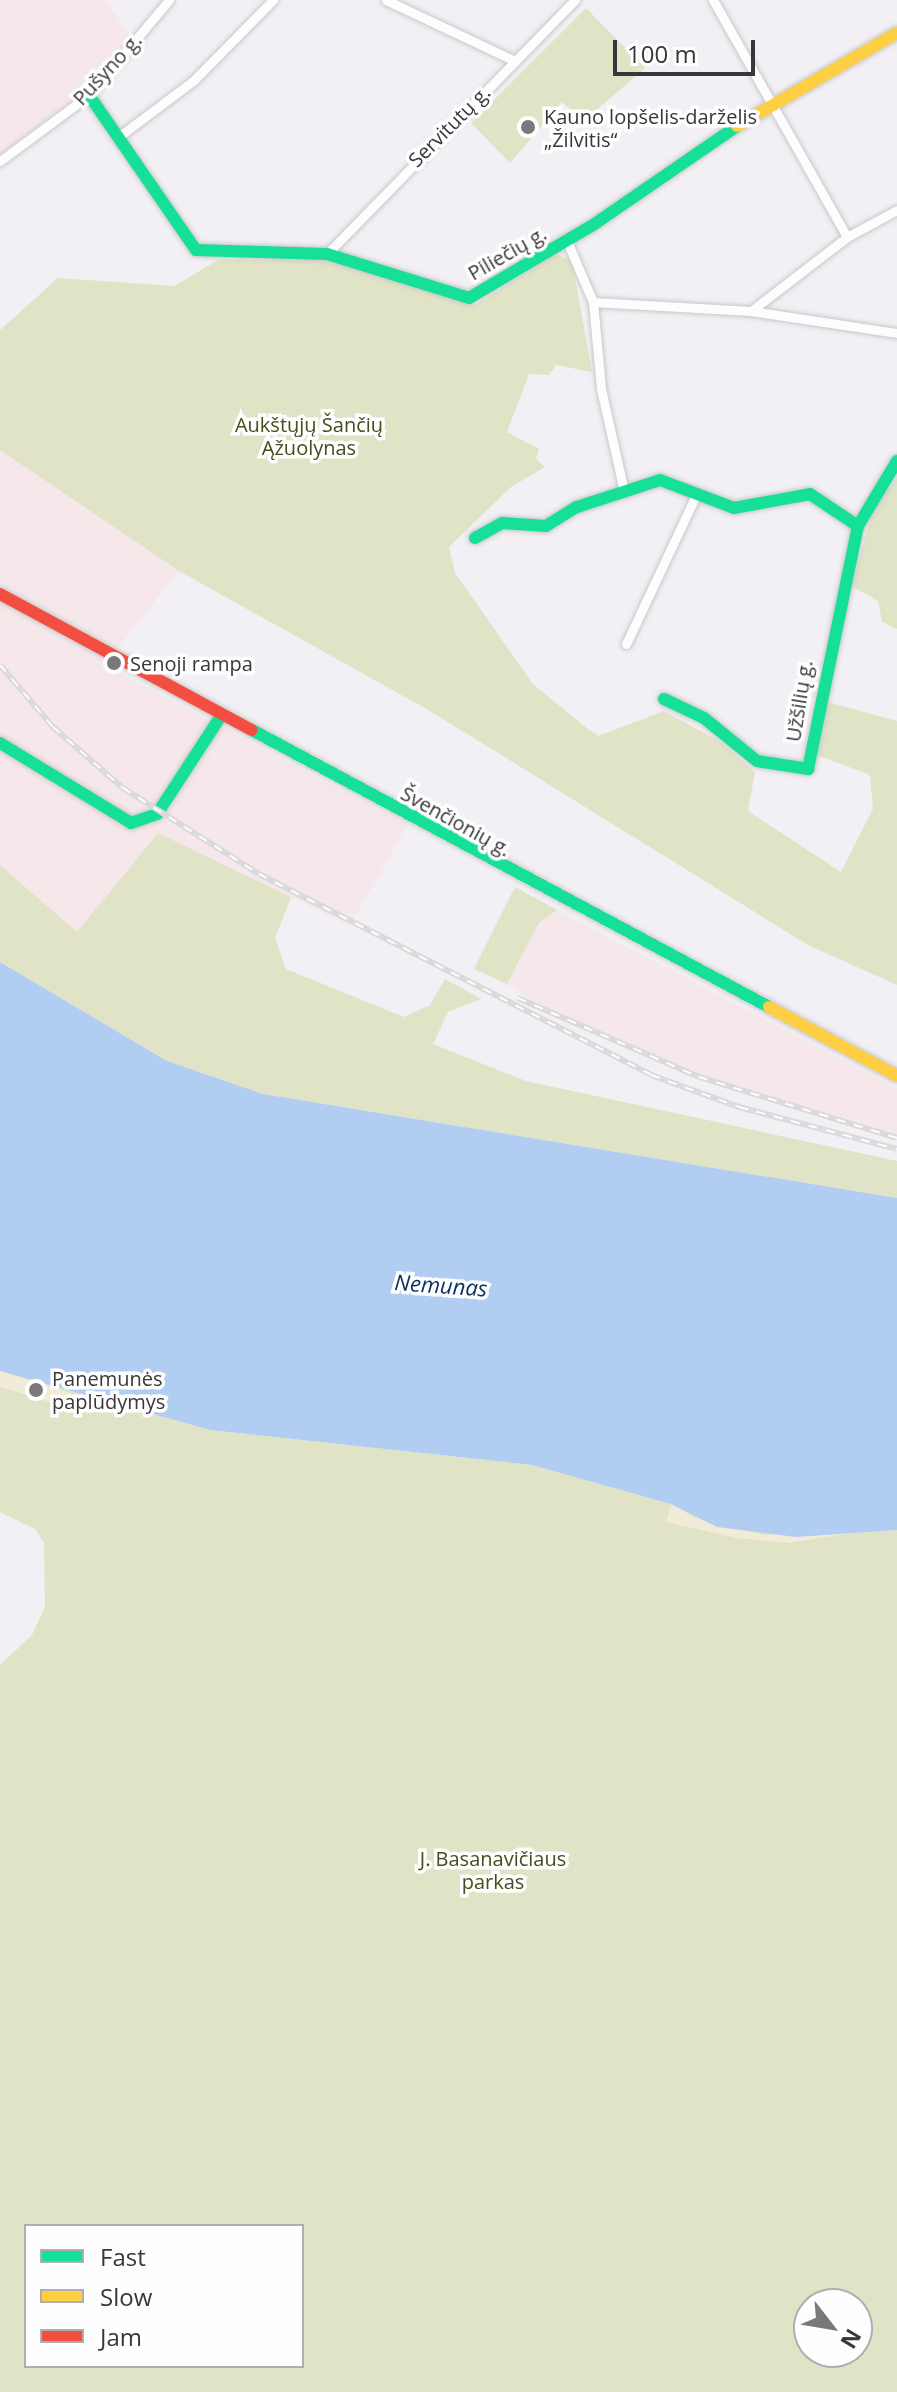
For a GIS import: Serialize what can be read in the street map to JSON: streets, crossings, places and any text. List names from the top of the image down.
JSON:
{
  "streets": {
    "street": [
      "Pušyno g.",
      "Servitutų g.",
      "Piliečių g.",
      "Užšilių g.",
      "Švenčionių g."
    ]
  },
  "crossings": [
    ["Pušyno g.", "Piliečių g."],
    ["Servitutų g.", "Piliečių g."]
  ],
  "water": ["Nemunas"],
  "parks": ["Aukštųjų Šančių Ąžuolynas", "J. Basanavičiaus parkas"],
  "places": ["Kauno lopšelis-darželis „Žilvitis“", "Senoji rampa", "Panemunės paplūdymys"],
  "legend": ["Fast", "Slow", "Jam"],
  "scale_bar": "100 m",
  "north": "bottom right"
}
